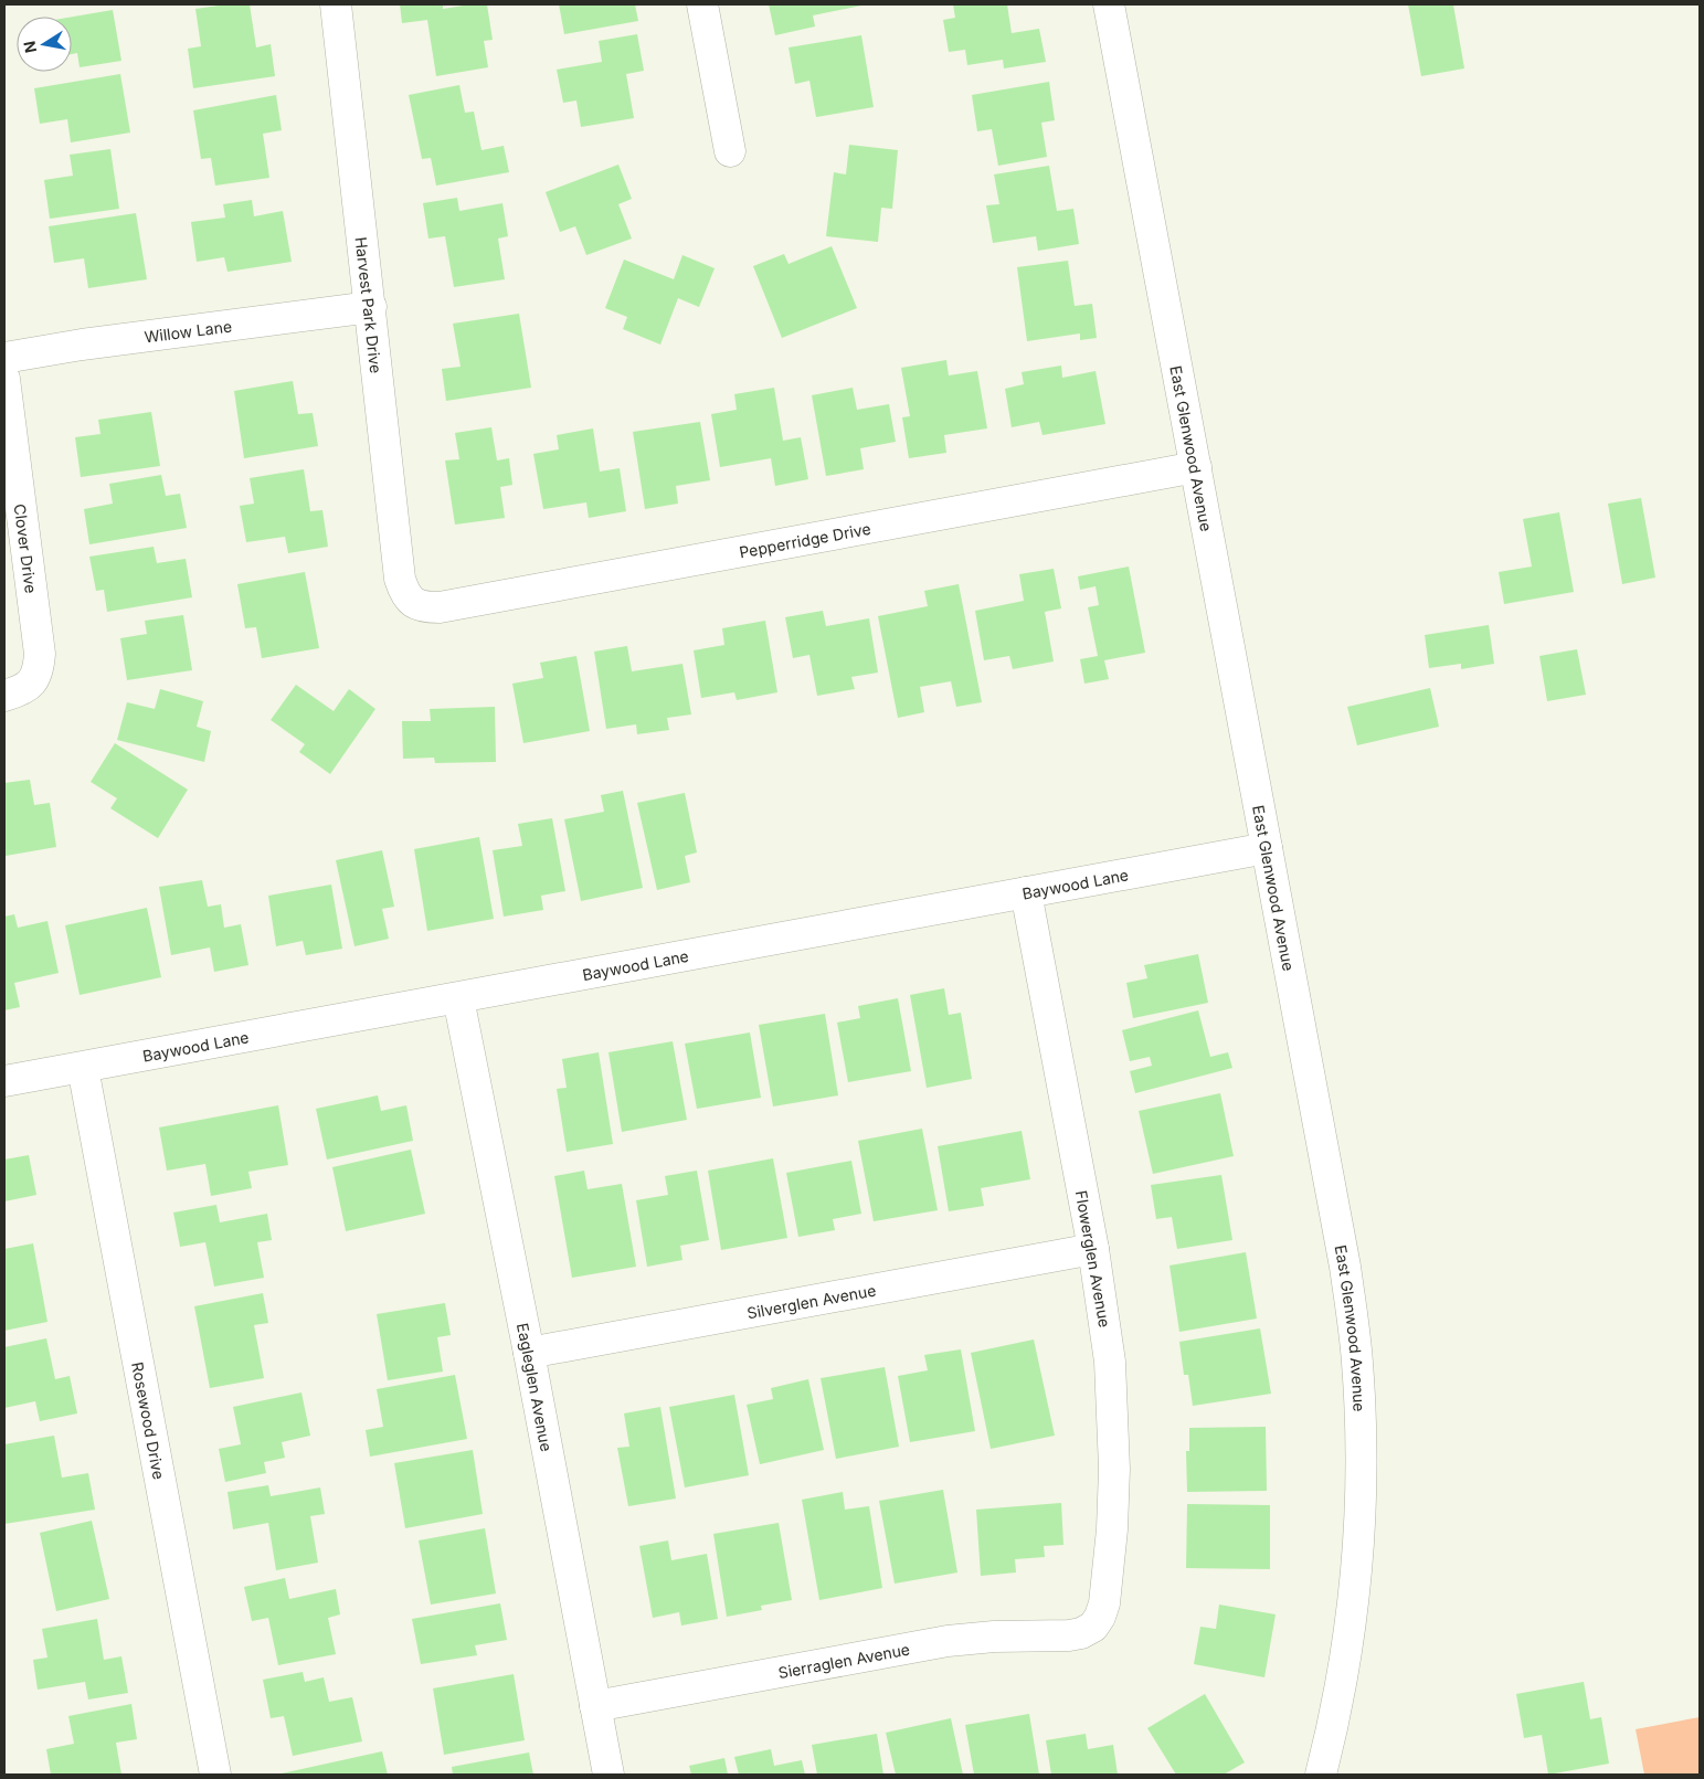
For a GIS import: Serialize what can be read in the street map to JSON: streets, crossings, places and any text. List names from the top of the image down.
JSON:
{
  "streets": {
    "street": [
      "Harvest Park Drive",
      "Willow Lane",
      "East Glenwood Avenue",
      "Pepperridge Drive",
      "Clover Drive",
      "Baywood Lane",
      "Flowerglen Avenue",
      "Silverglen Avenue",
      "Eagleglen Avenue",
      "Rosewood Drive",
      "Sierraglen Avenue"
    ]
  },
  "crossings": [
    ["Harvest Park Drive", "Willow Lane"],
    ["Harvest Park Drive", "Pepperridge Drive"],
    ["East Glenwood Avenue", "Pepperridge Drive"],
    ["East Glenwood Avenue", "Baywood Lane"],
    ["Baywood Lane", "Flowerglen Avenue"],
    ["Baywood Lane", "Eagleglen Avenue"],
    ["Baywood Lane", "Rosewood Drive"],
    ["Flowerglen Avenue", "Silverglen Avenue"],
    ["Flowerglen Avenue", "Sierraglen Avenue"],
    ["Silverglen Avenue", "Eagleglen Avenue"],
    ["Eagleglen Avenue", "Sierraglen Avenue"]
  ],
  "north": "left"
}
